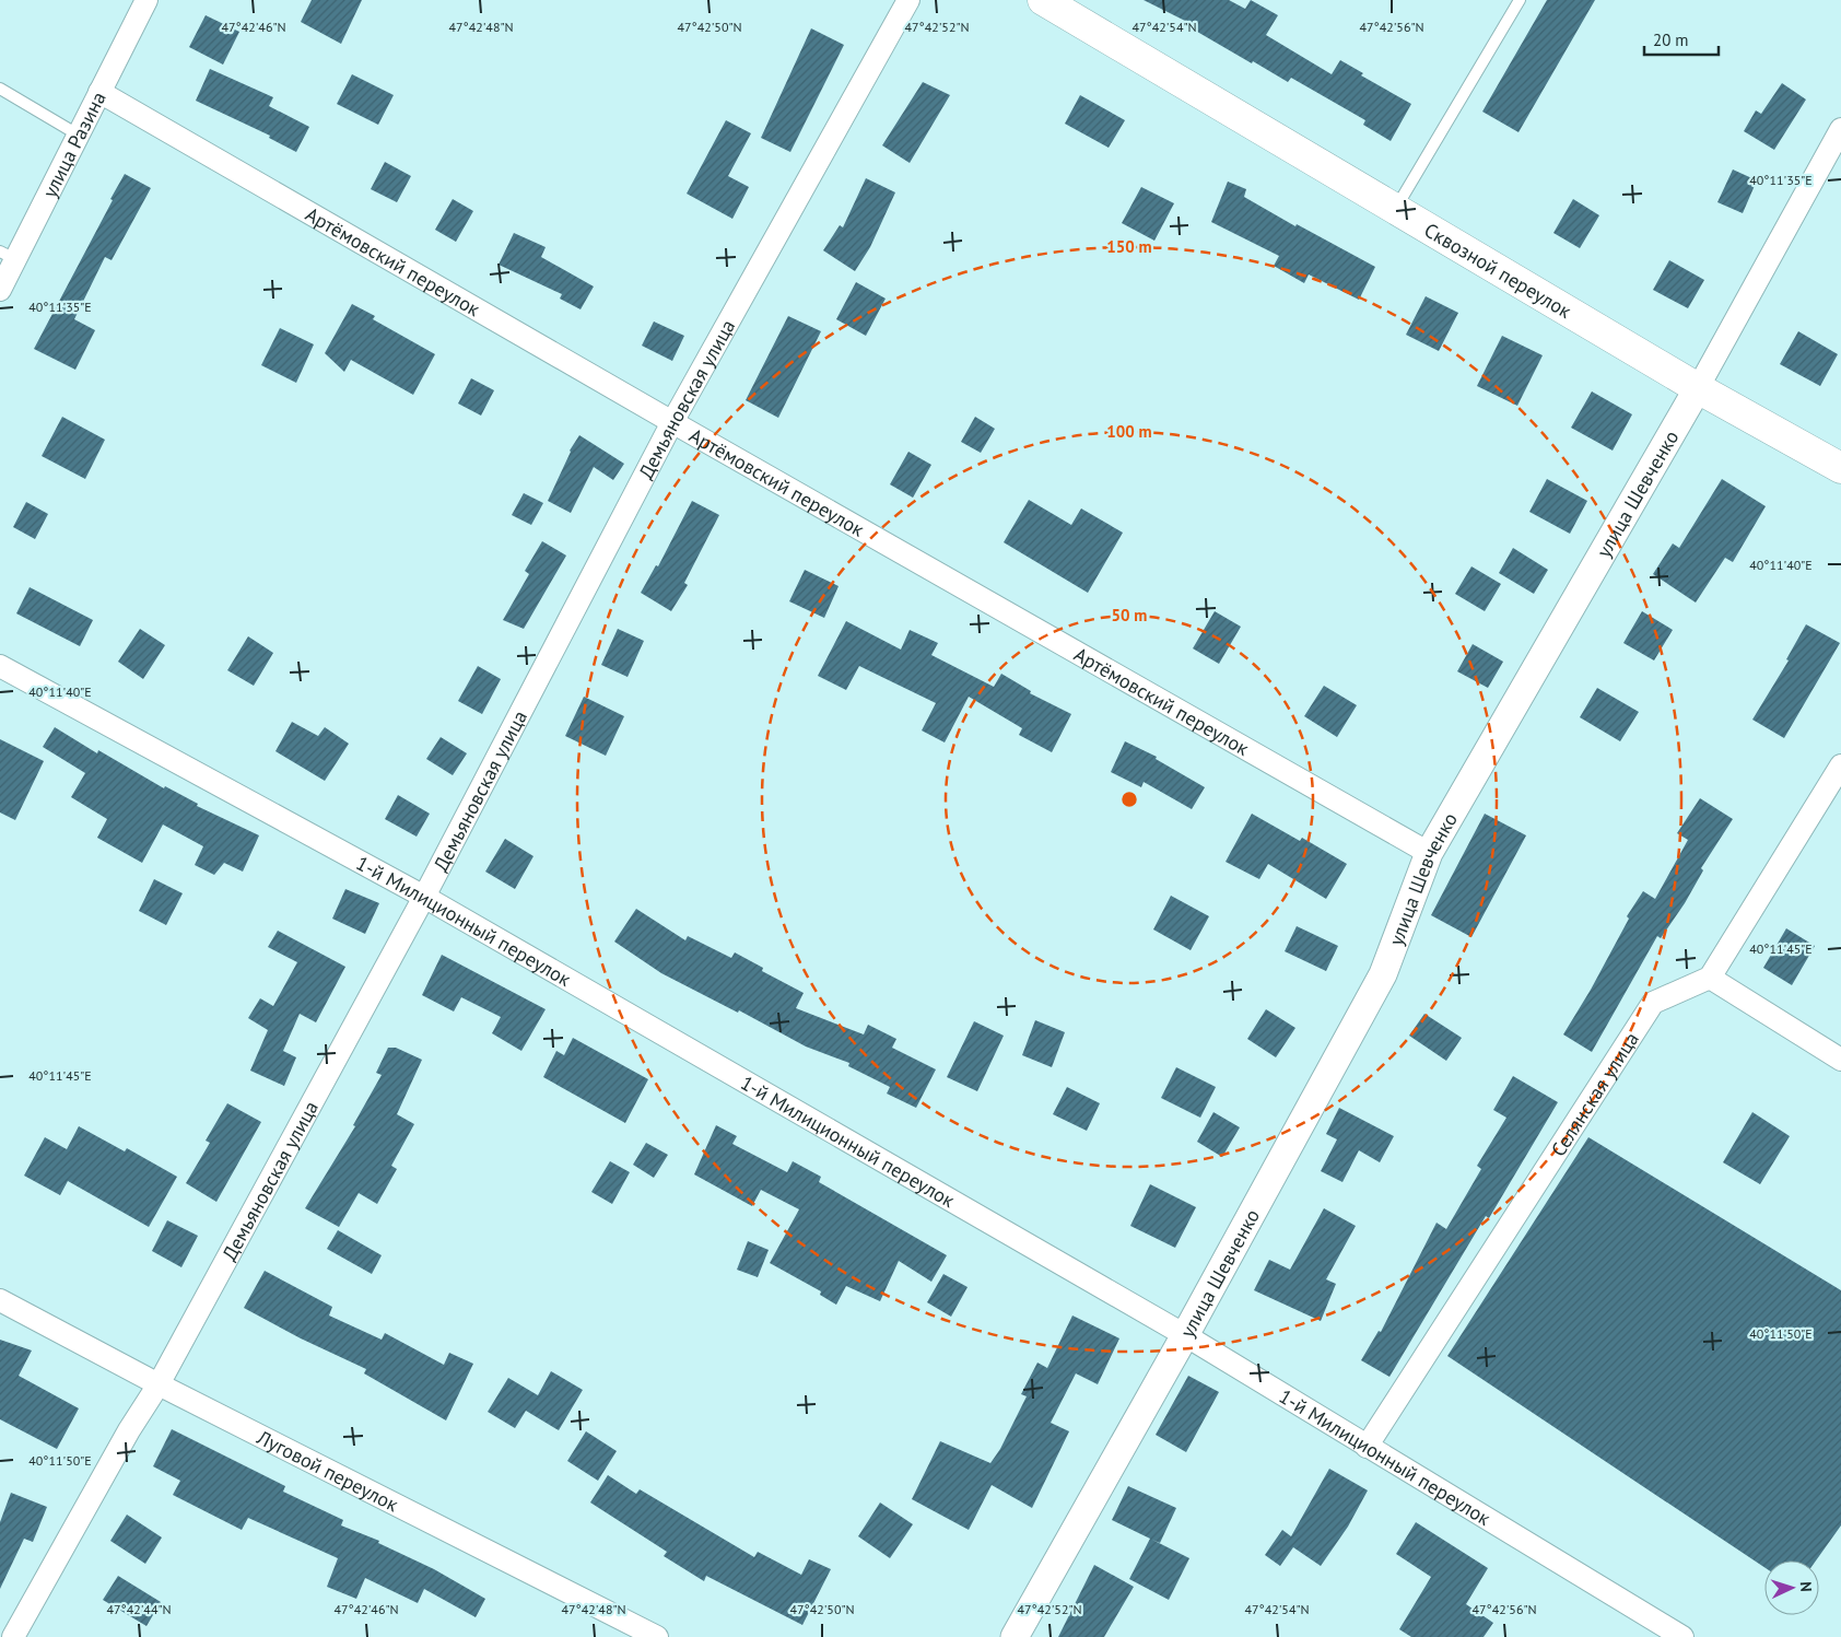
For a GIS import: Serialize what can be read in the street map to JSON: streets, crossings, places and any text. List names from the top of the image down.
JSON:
{
  "streets": {
    "main road": ["Сквозной переулок"],
    "street": [
      "улица Разина",
      "Артёмовский переулок",
      "Демьяновская улица",
      "улица Шевченко",
      "1-й Милиционный переулок",
      "Селянская улица",
      "Луговой переулок"
    ]
  },
  "crossings": [
    ["улица Разина", "Артёмовский переулок"],
    ["Артёмовский переулок", "Демьяновская улица"],
    ["Артёмовский переулок", "улица Шевченко"],
    ["Сквозной переулок", "улица Шевченко"],
    ["Демьяновская улица", "1-й Милиционный переулок"],
    ["Демьяновская улица", "Луговой переулок"],
    ["улица Шевченко", "1-й Милиционный переулок"],
    ["1-й Милиционный переулок", "Селянская улица"]
  ],
  "scale_bar": "20 m",
  "north": "right",
  "coordinates": [
    "47°42'56\"N",
    "47°42'46\"N",
    "47°42'48\"N",
    "47°42'50\"N",
    "47°42'52\"N",
    "47°42'54\"N",
    "40°11'35\"E",
    "40°11'40\"E",
    "40°11'45\"E",
    "40°11'50\"E",
    "47°42'44\"N"
  ],
  "rings": ["150 m", "100 m", "50 m"]
}
